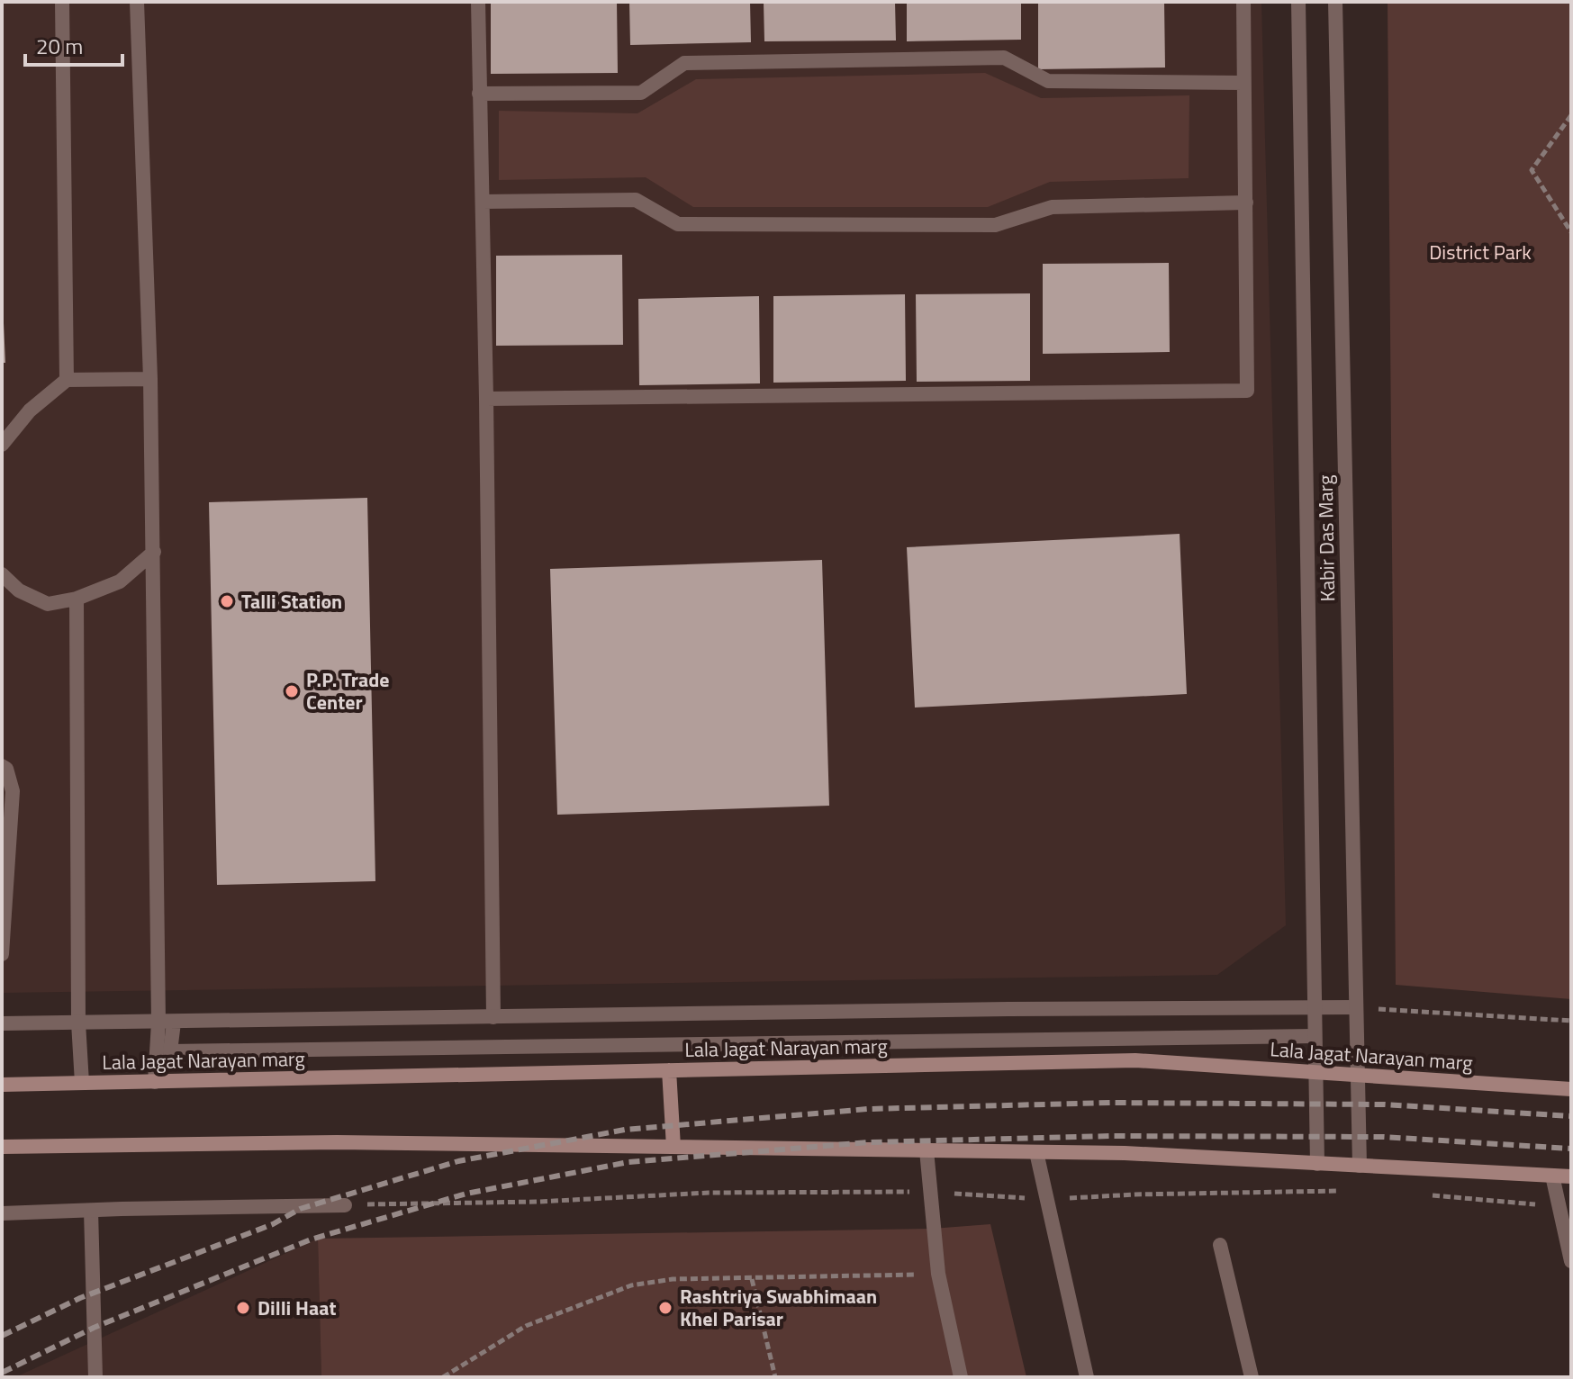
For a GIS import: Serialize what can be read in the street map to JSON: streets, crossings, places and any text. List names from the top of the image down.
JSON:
{
  "streets": {
    "main road": ["Lala Jagat Narayan marg"],
    "street": ["Kabir Das Marg"]
  },
  "crossings": [
    ["Kabir Das Marg", "Lala Jagat Narayan marg"]
  ],
  "parks": ["District Park"],
  "places": [
    "Talli Station",
    "P.P. Trade Center",
    "Dilli Haat",
    "Rashtriya Swabhimaan Khel Parisar"
  ],
  "scale_bar": "20 m"
}
